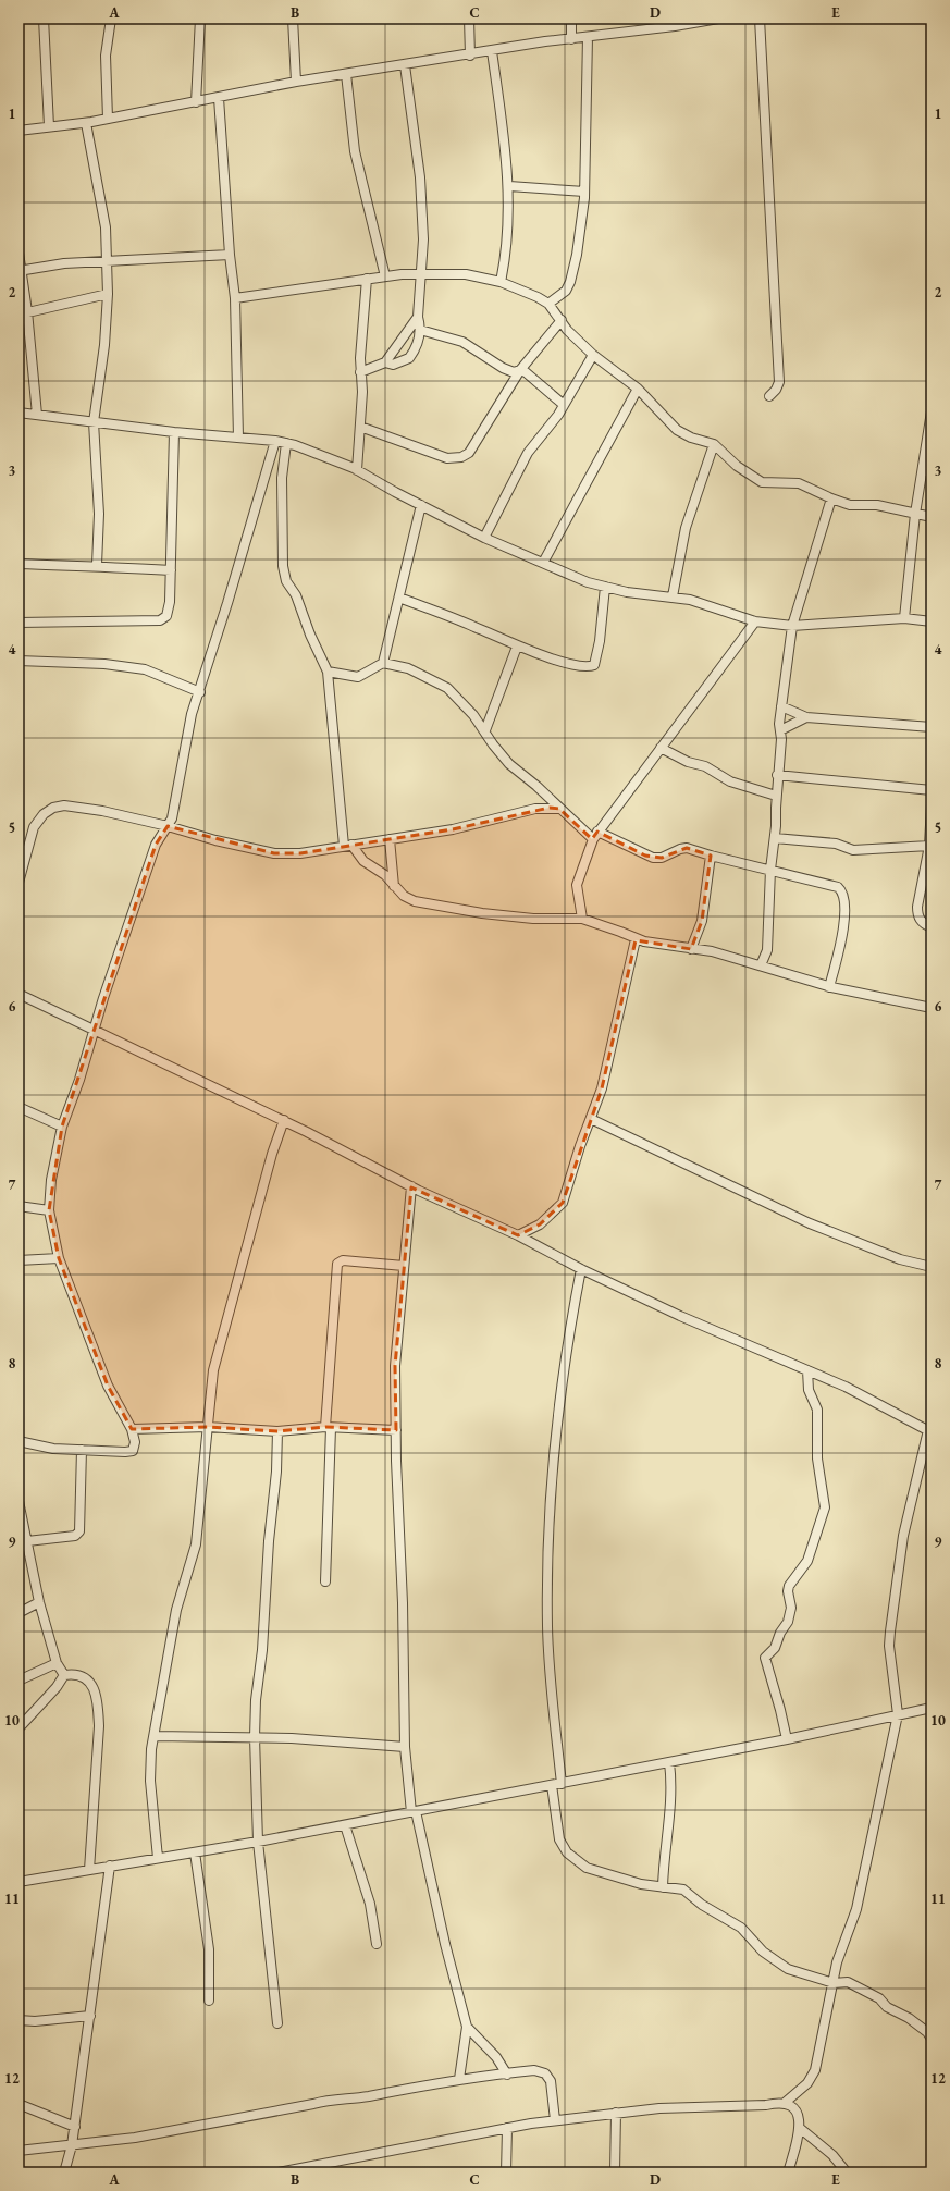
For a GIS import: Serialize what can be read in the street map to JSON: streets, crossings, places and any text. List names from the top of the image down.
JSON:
{
  "grid": {
    "columns": [
      "A",
      "B",
      "C",
      "D",
      "E"
    ],
    "rows": [
      "1",
      "2",
      "3",
      "4",
      "5",
      "6",
      "7",
      "8",
      "9",
      "10",
      "11",
      "12"
    ]
  }
}
